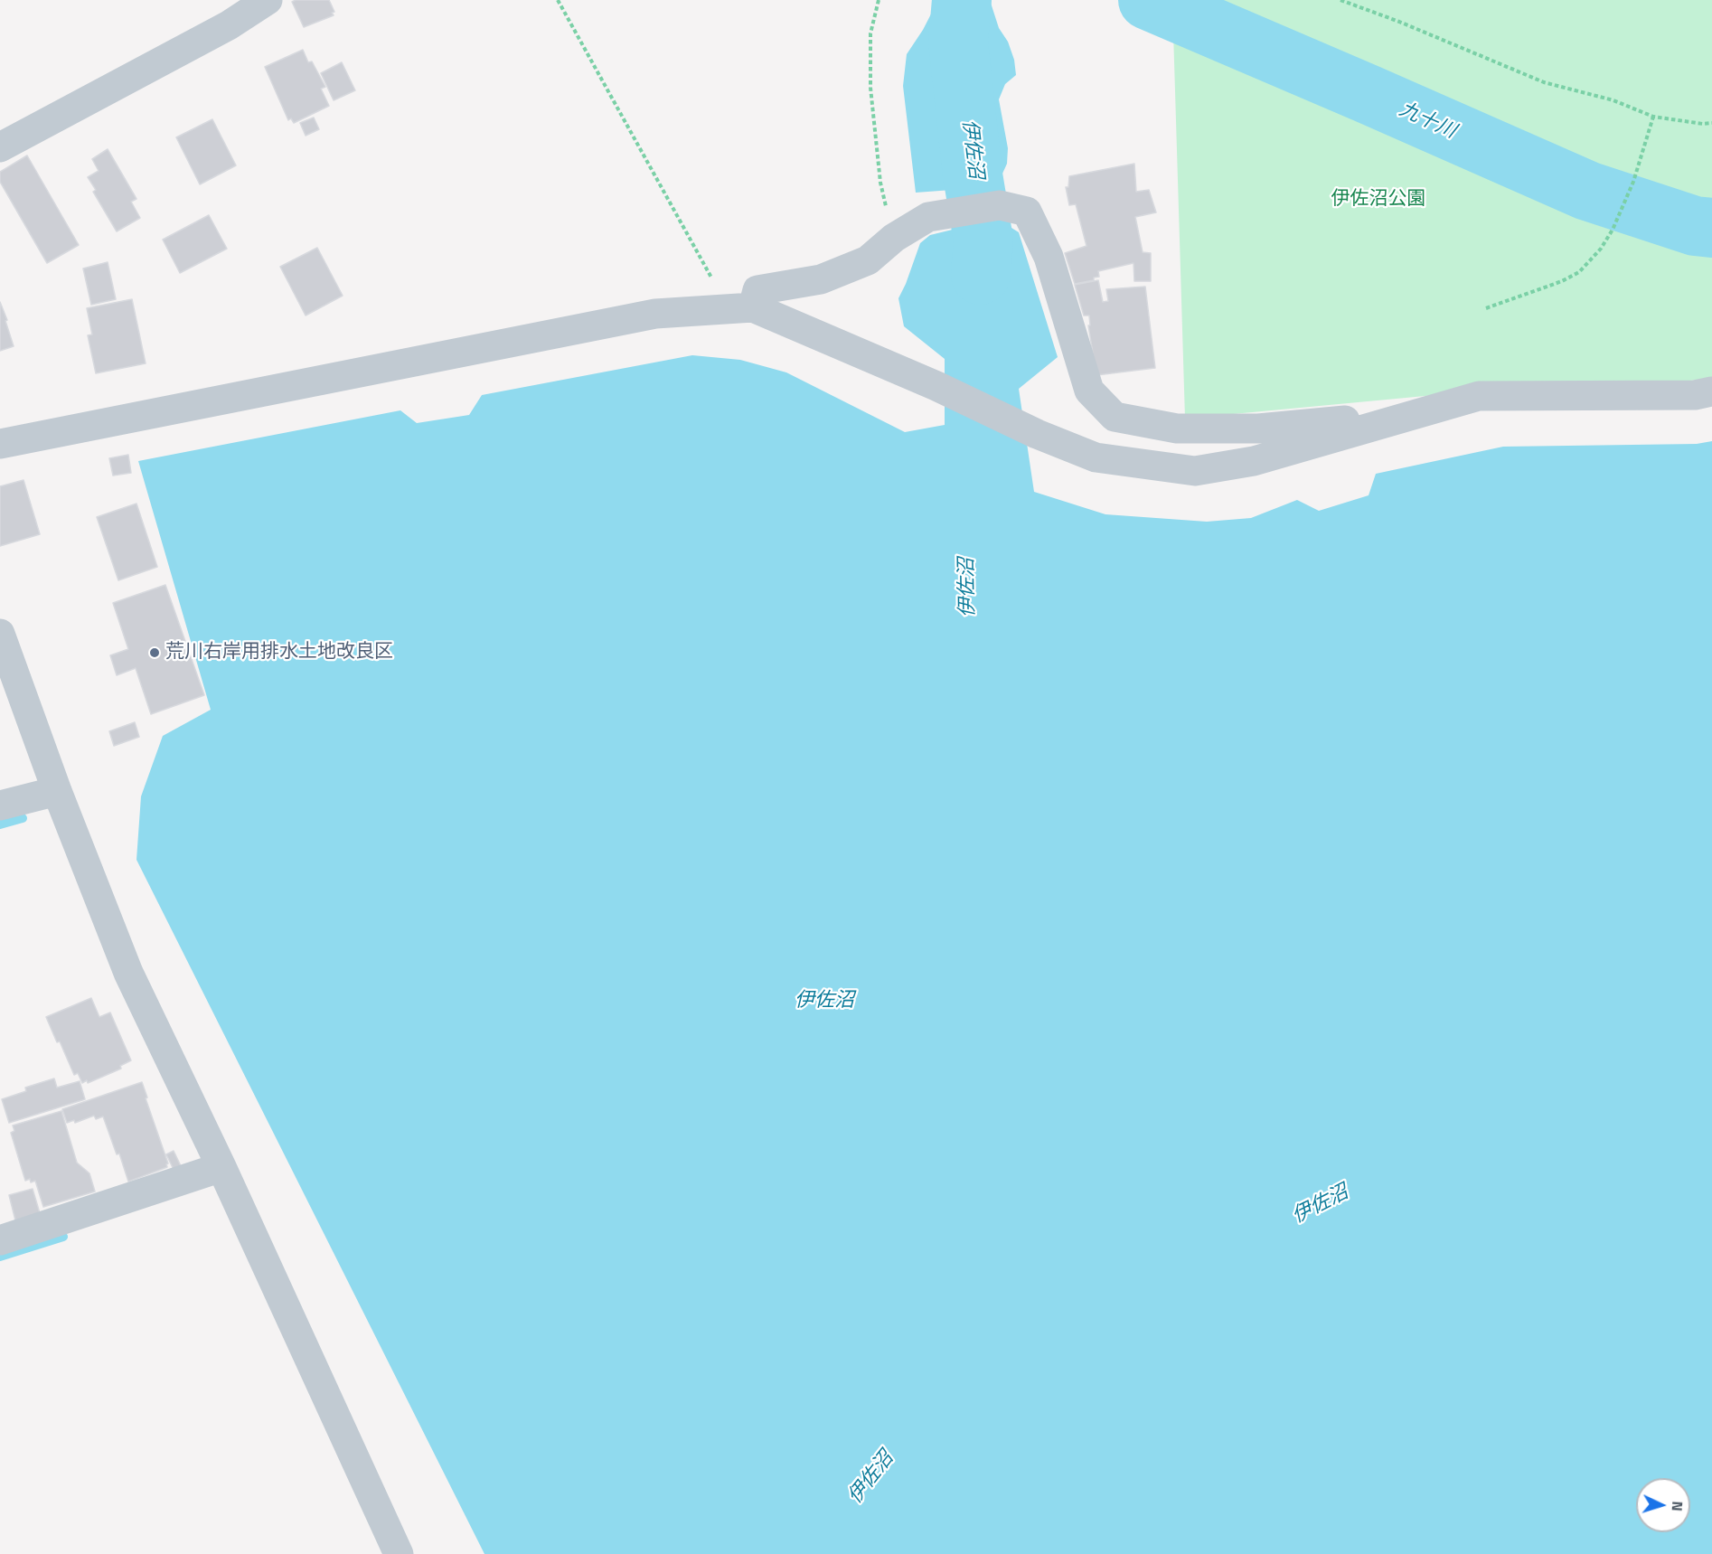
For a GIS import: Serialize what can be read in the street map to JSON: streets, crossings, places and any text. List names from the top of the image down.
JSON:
{
  "water": ["九十川", "伊佐沼"],
  "parks": ["伊佐沼公園"],
  "places": ["荒川右岸用排水土地改良区"],
  "north": "right"
}
